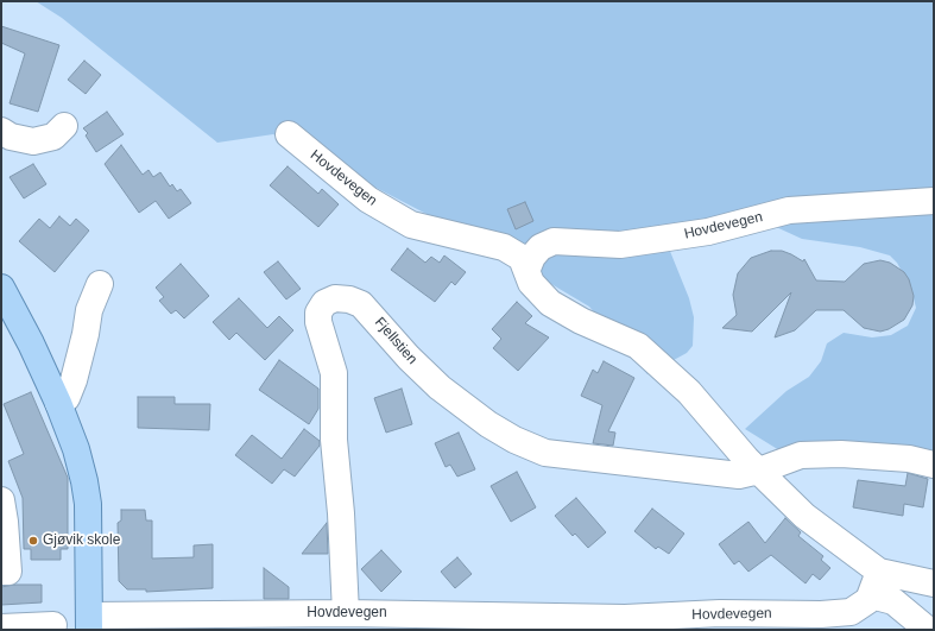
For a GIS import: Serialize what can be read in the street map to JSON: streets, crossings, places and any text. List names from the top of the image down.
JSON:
{
  "streets": {
    "street": ["Hovdevegen", "Fjellstien"]
  },
  "crossings": [
    ["Hovdevegen", "Fjellstien"]
  ],
  "places": ["Gjøvik skole"]
}
